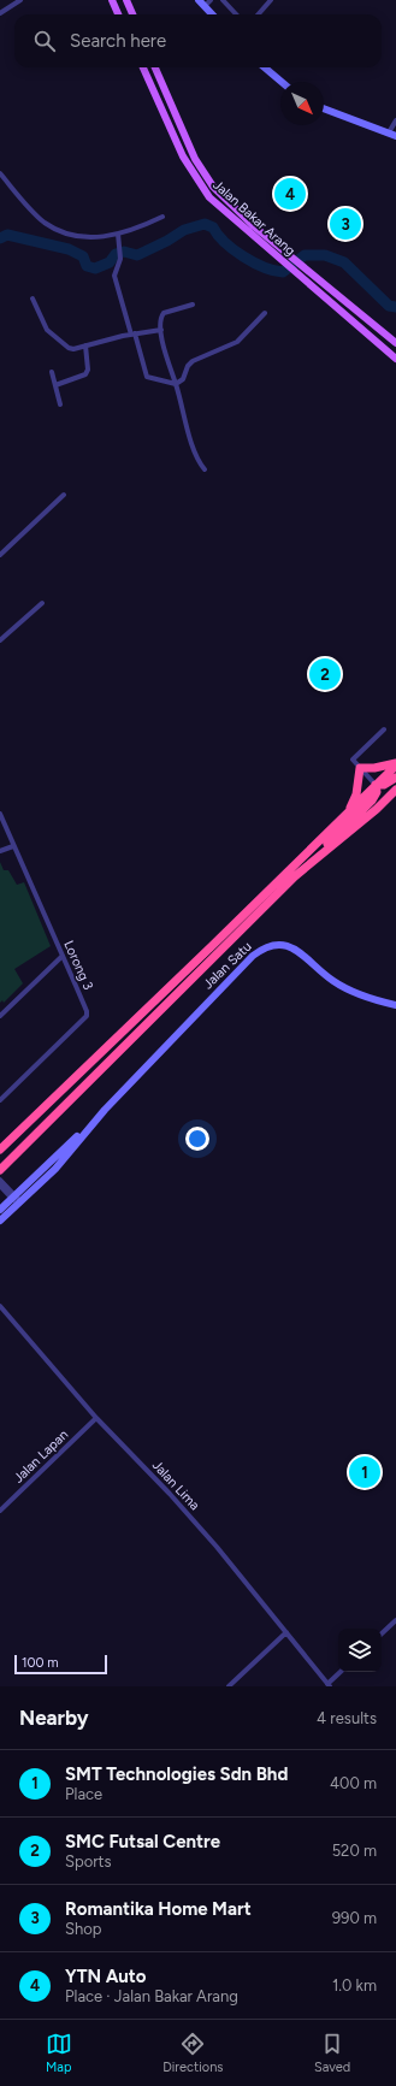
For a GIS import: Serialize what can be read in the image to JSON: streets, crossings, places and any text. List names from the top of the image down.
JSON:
{
  "streets": {
    "main road": ["Jalan Bakar Arang", "Jalan Satu"],
    "street": ["Lorong 3", "Jalan Lapan", "Jalan Lima"]
  },
  "crossings": [
    ["Jalan Lapan", "Jalan Lima"]
  ],
  "scale_bar": "100 m",
  "north": "bottom right",
  "page": {
    "search": "Search here",
    "pins": [
      "4",
      "3",
      "2",
      "1"
    ],
    "scale": "100 m",
    "heading": ["Nearby", "4 results"],
    "list": [
      {
        "mark": "1",
        "name": "SMT Technologies Sdn Bhd",
        "note": "Place",
        "value": "400 m"
      },
      {
        "mark": "2",
        "name": "SMC Futsal Centre",
        "note": "Sports",
        "value": "520 m"
      },
      {
        "mark": "3",
        "name": "Romantika Home Mart",
        "note": "Shop",
        "value": "990 m"
      },
      {
        "mark": "4",
        "name": "YTN Auto",
        "note": "Place · Jalan Bakar Arang",
        "value": "1.0 km"
      }
    ],
    "nav": ["Map", "Directions", "Saved"]
  }
}
